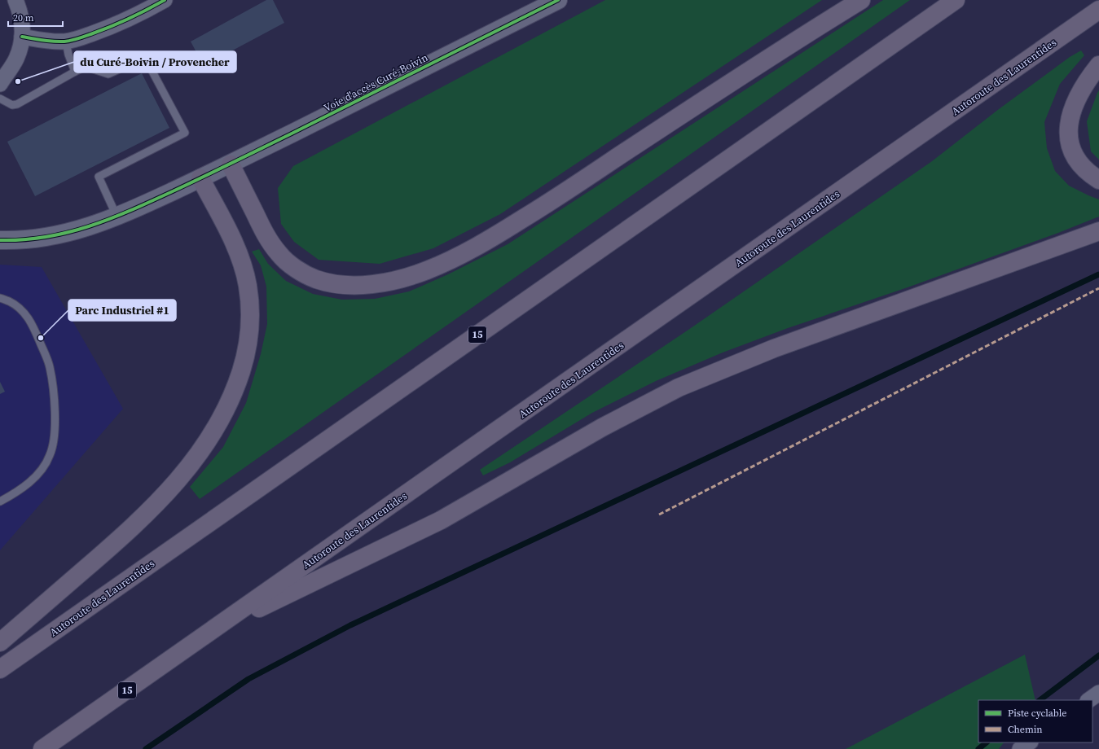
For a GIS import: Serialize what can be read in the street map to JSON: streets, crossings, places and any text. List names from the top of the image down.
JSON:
{
  "streets": {
    "highway": ["Autoroute des Laurentides", "15"],
    "street": ["Voie d'accès Curé-Boivin"]
  },
  "places": ["du Curé-Boivin / Provencher", "Parc Industriel #1"],
  "legend": ["Piste cyclable", "Chemin"],
  "scale_bar": "20 m"
}
